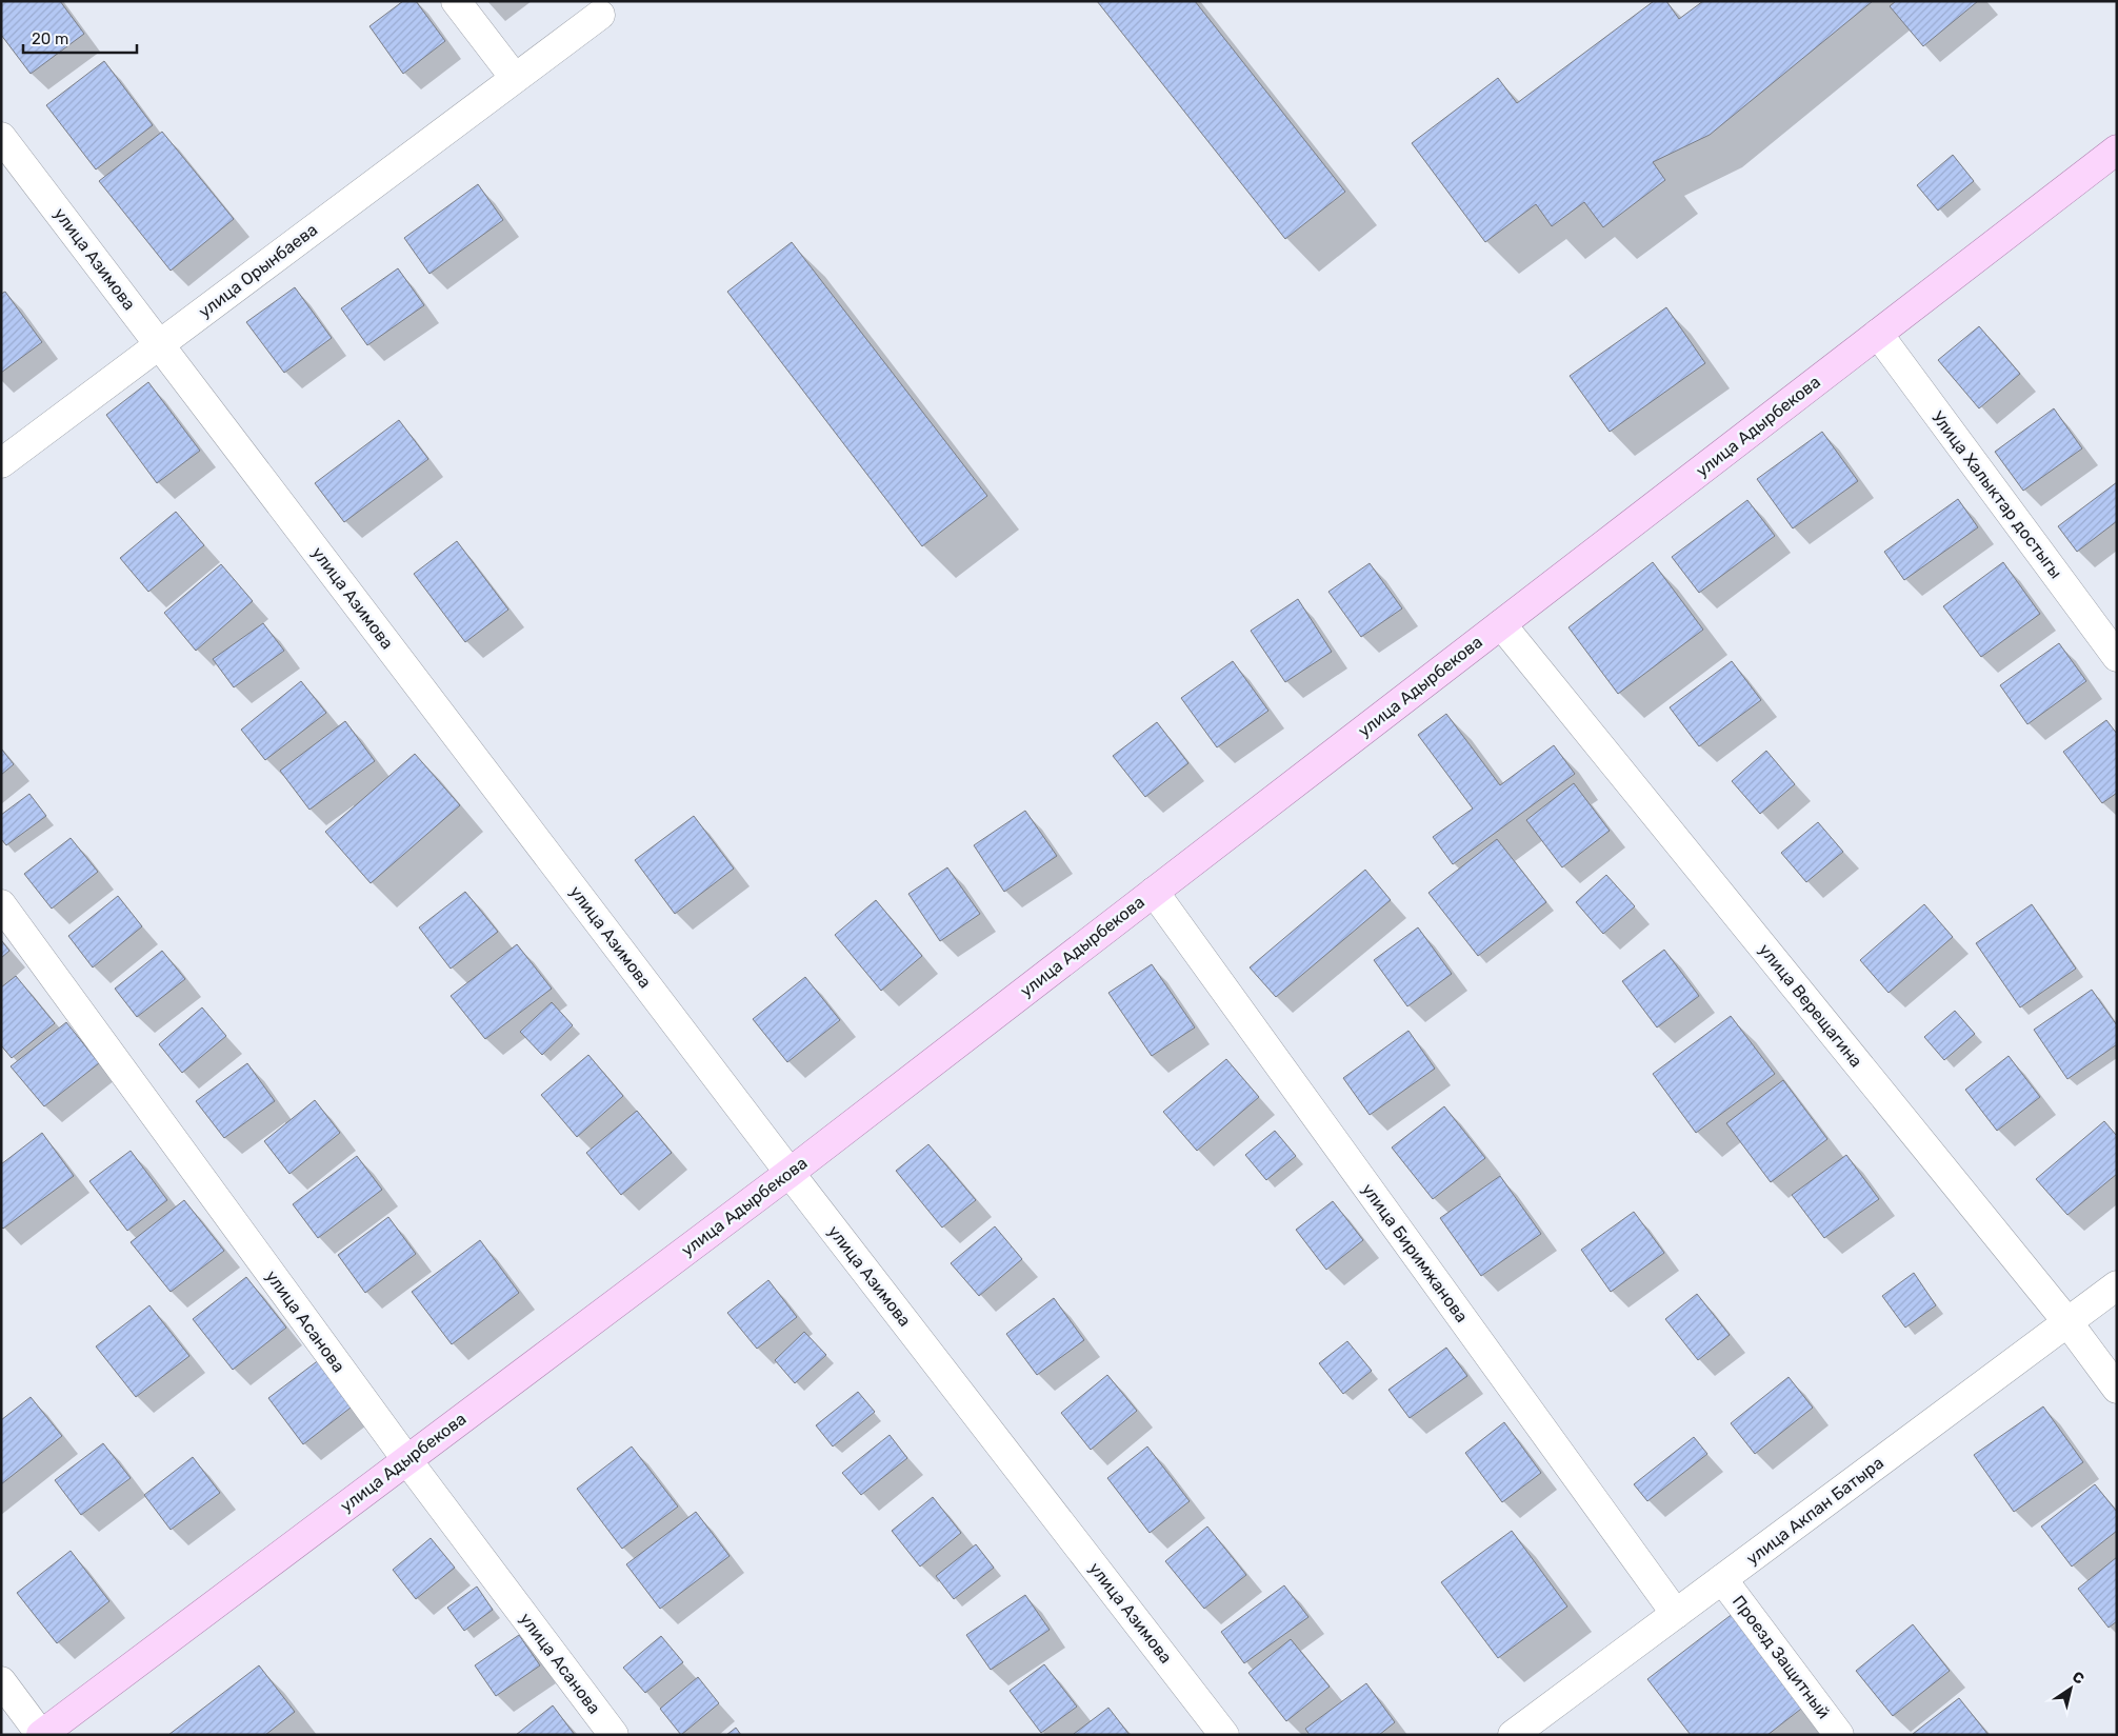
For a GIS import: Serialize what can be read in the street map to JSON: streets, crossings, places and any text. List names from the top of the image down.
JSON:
{
  "streets": {
    "main road": ["улица Адырбекова"],
    "street": [
      "улица Азимова",
      "улица Орынбаева",
      "Улица Халыктар достыгы",
      "улица Верещагина",
      "улица Биримжанова",
      "улица Асанова",
      "улица Акпан Батыра",
      "Проезд Защитный"
    ]
  },
  "crossings": [
    ["улица Азимова", "улица Орынбаева"],
    ["улица Азимова", "улица Адырбекова"],
    ["улица Адырбекова", "Улица Халыктар достыгы"],
    ["улица Адырбекова", "улица Верещагина"],
    ["улица Адырбекова", "улица Биримжанова"],
    ["улица Адырбекова", "улица Асанова"],
    ["улица Верещагина", "улица Акпан Батыра"],
    ["улица Биримжанова", "улица Акпан Батыра"],
    ["улица Акпан Батыра", "Проезд Защитный"]
  ],
  "scale_bar": "20 m",
  "north": "top right"
}
